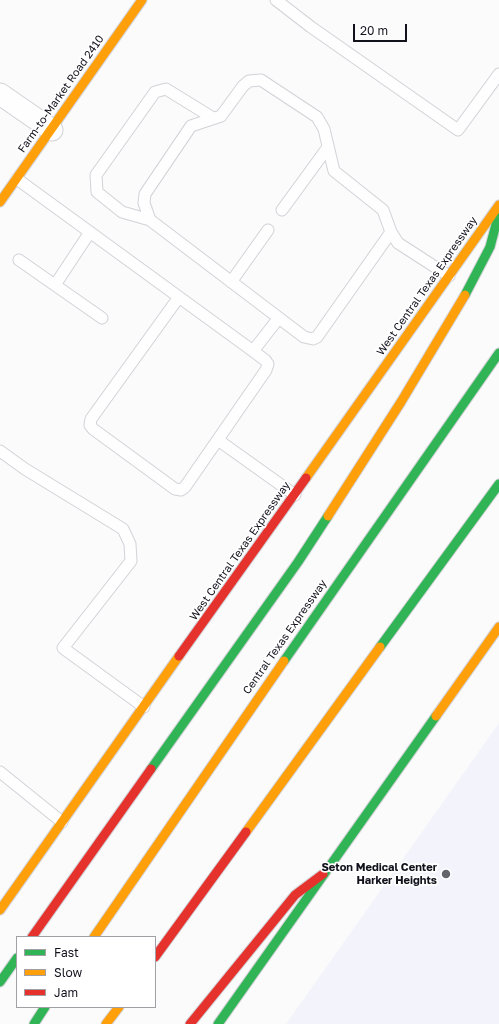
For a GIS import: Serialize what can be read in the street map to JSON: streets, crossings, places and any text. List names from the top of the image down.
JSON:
{
  "streets": {
    "main road": ["Farm-to-Market Road 2410", "West Central Texas Expressway", "Central Texas Expressway"]
  },
  "places": ["Seton Medical Center Harker Heights"],
  "legend": ["Fast", "Slow", "Jam"],
  "scale_bar": "20 m"
}
